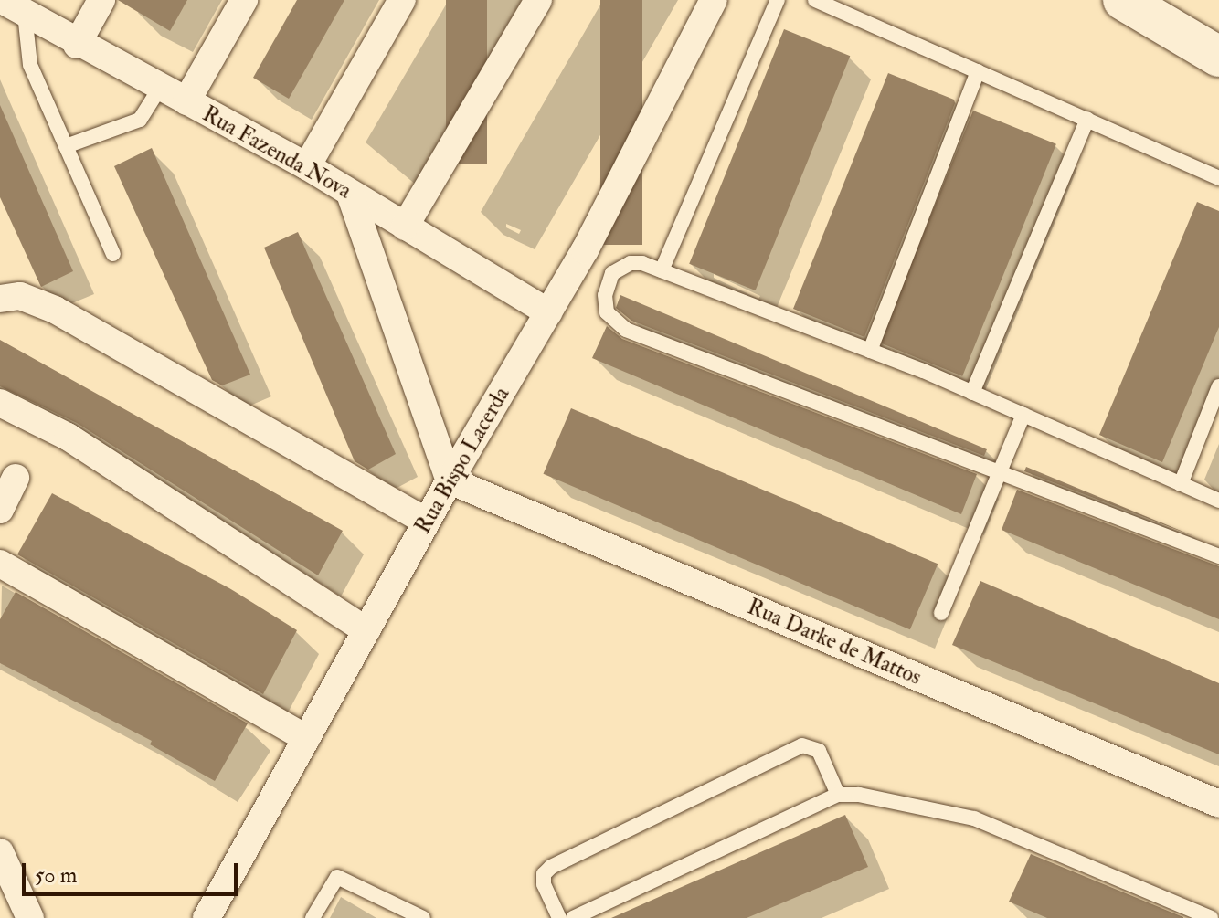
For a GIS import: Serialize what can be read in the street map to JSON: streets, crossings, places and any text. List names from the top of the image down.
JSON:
{
  "streets": {
    "street": ["Rua Fazenda Nova", "Rua Bispo Lacerda", "Rua Darke de Mattos"]
  },
  "crossings": [
    ["Rua Fazenda Nova", "Rua Bispo Lacerda"],
    ["Rua Bispo Lacerda", "Rua Darke de Mattos"]
  ],
  "scale_bar": "50 m"
}
